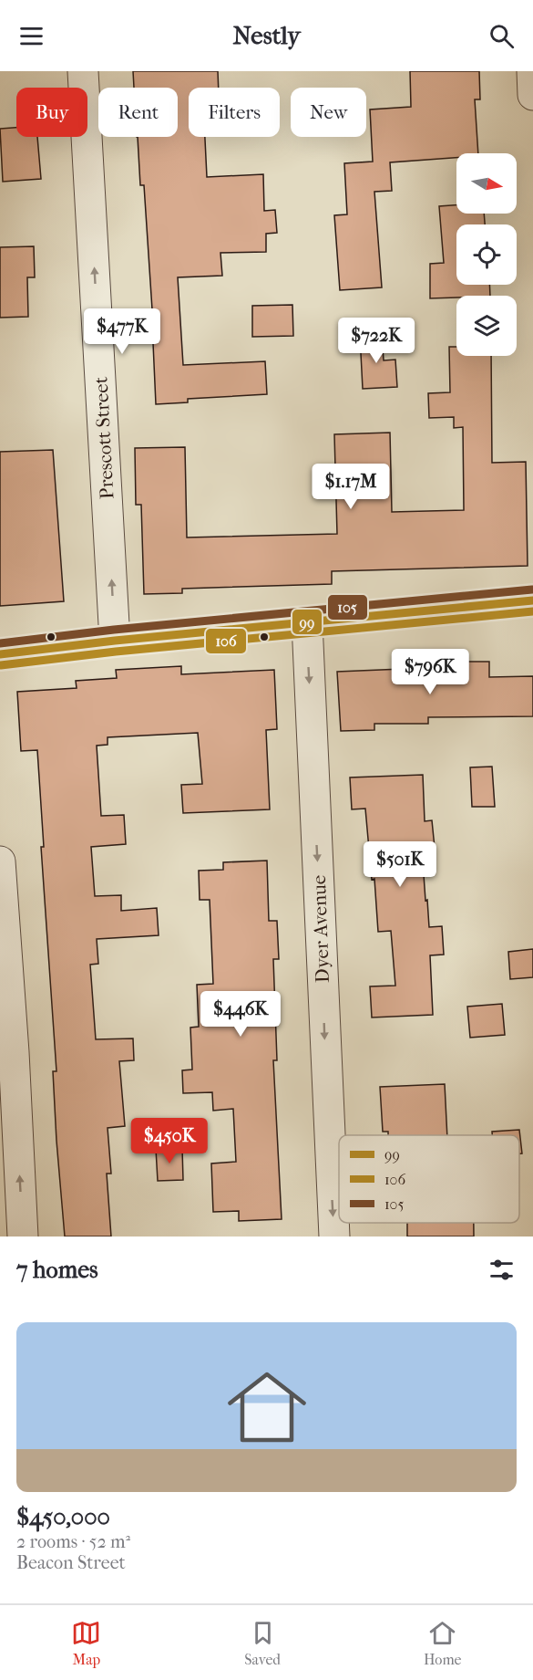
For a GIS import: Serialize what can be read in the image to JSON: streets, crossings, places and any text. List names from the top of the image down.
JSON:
{
  "streets": {
    "street": ["Prescott Street", "Dyer Avenue"]
  },
  "one_way": ["Prescott Street", "Dyer Avenue"],
  "lines": ["transit line 105", "transit line 99", "transit line 106"],
  "legend": ["99", "106", "105"],
  "north": "right",
  "page": {
    "header": "Nestly",
    "chip": [
      "Buy",
      "Rent",
      "Filters",
      "New"
    ],
    "price": [
      "$477K",
      "$722K",
      "$1.17M",
      "$796K",
      "$501K",
      "$446K",
      "$450K"
    ],
    "heading": "7 homes",
    "list": [
      {
        "name": "$450,000",
        "note": "2 rooms · 52 m² · Beacon Street"
      }
    ],
    "tabs": ["Map", "Saved", "Home"]
  }
}
